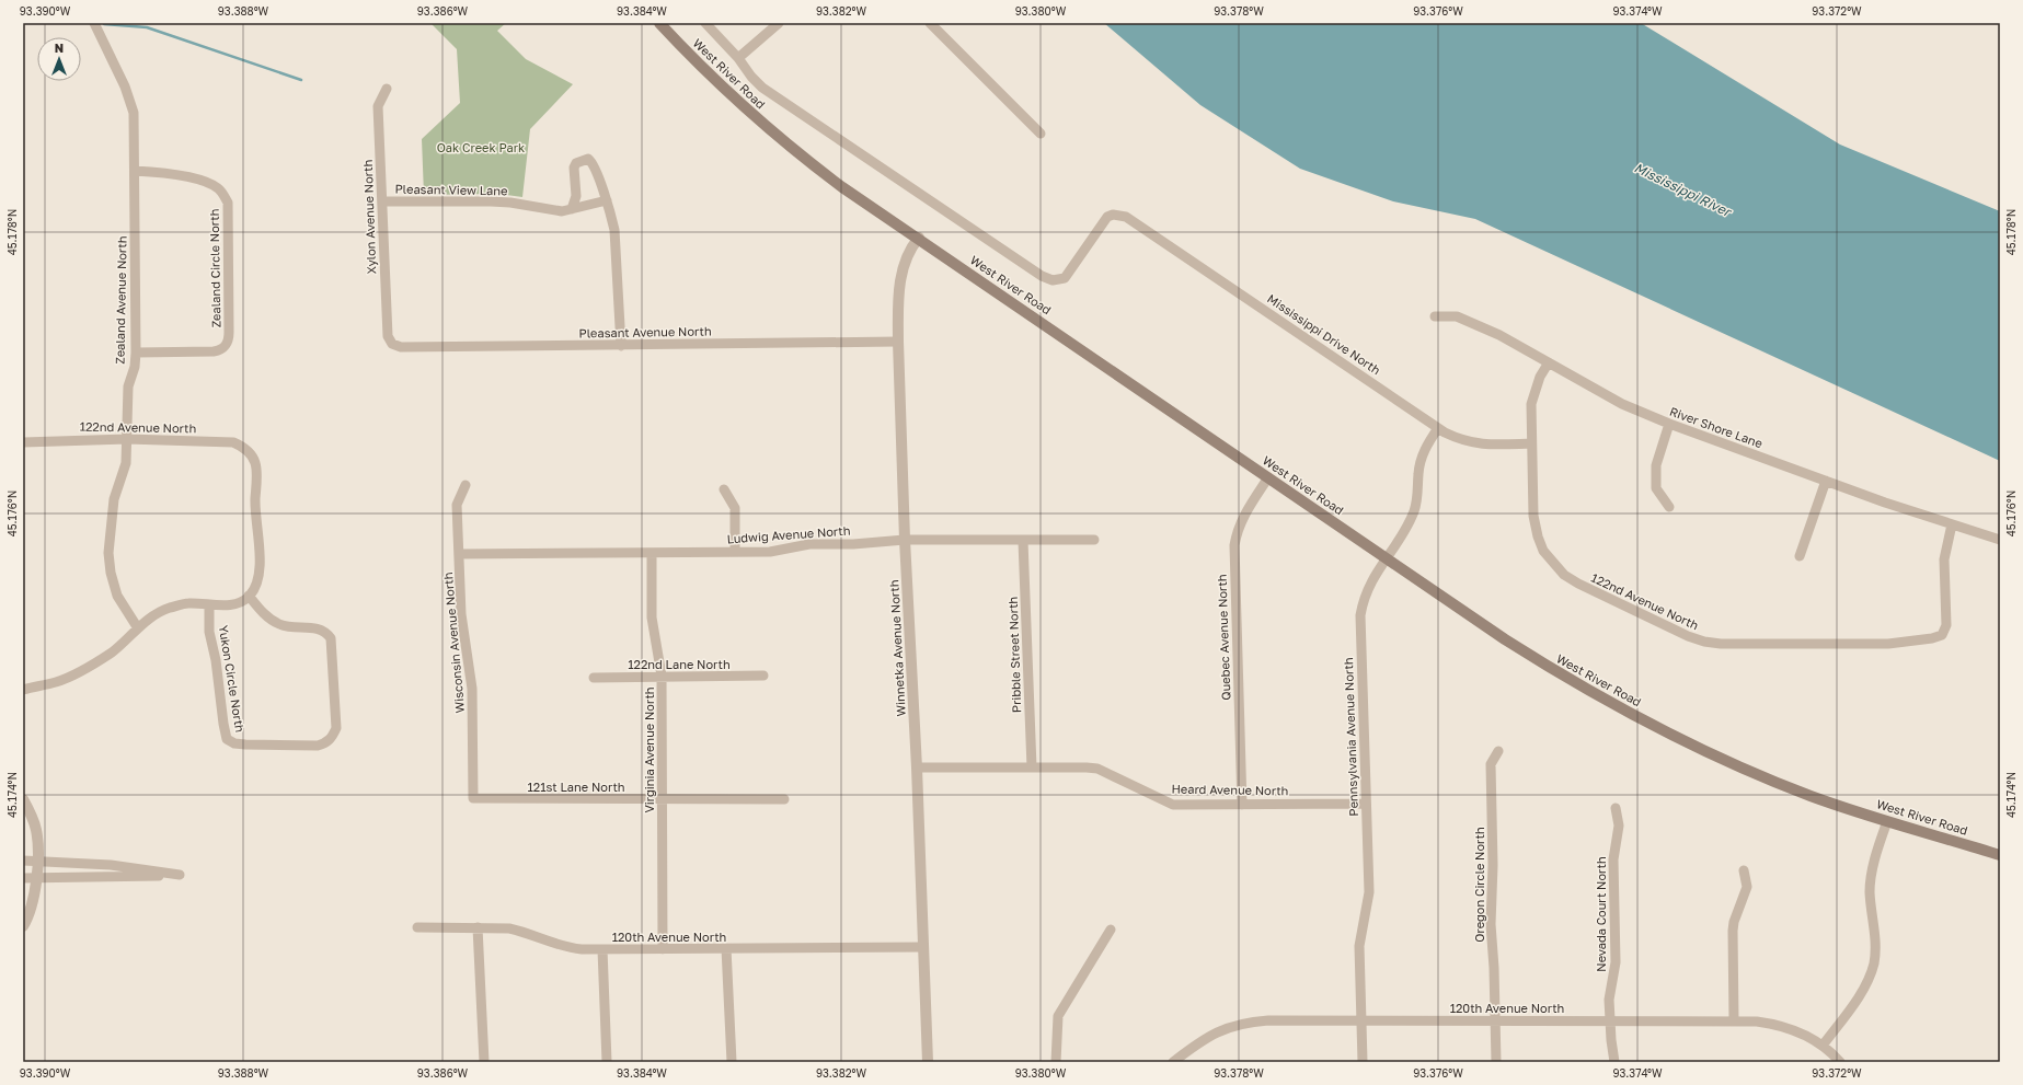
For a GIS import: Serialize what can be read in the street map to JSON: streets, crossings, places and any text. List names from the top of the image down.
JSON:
{
  "streets": {
    "main road": ["West River Road"],
    "street": [
      "Pleasant View Lane",
      "Xylon Avenue North",
      "Zealand Circle North",
      "Zealand Avenue North",
      "Pleasant Avenue North",
      "Mississippi Drive North",
      "122nd Avenue North",
      "River Shore Lane",
      "Ludwig Avenue North",
      "Quebec Avenue North",
      "Wisconsin Avenue North",
      "Winnetka Avenue North",
      "Pribble Street North",
      "122nd Lane North",
      "Yukon Circle North",
      "Pennsylvania Avenue North",
      "Virginia Avenue North",
      "121st Lane North",
      "Heard Avenue North",
      "Oregon Circle North",
      "Nevada Court North",
      "120th Avenue North"
    ]
  },
  "crossings": [
    ["West River Road", "Mississippi Drive North"],
    ["West River Road", "Quebec Avenue North"],
    ["West River Road", "Winnetka Avenue North"],
    ["West River Road", "Pennsylvania Avenue North"],
    ["Pleasant View Lane", "Xylon Avenue North"],
    ["Xylon Avenue North", "Pleasant Avenue North"],
    ["Zealand Circle North", "Zealand Avenue North"],
    ["Zealand Avenue North", "122nd Avenue North"],
    ["Pleasant Avenue North", "Winnetka Avenue North"],
    ["Mississippi Drive North", "122nd Avenue North"],
    ["Mississippi Drive North", "Pennsylvania Avenue North"],
    ["122nd Avenue North", "River Shore Lane"],
    ["122nd Avenue North", "Yukon Circle North"],
    ["Ludwig Avenue North", "Wisconsin Avenue North"],
    ["Ludwig Avenue North", "Winnetka Avenue North"],
    ["Ludwig Avenue North", "Pribble Street North"],
    ["Ludwig Avenue North", "Virginia Avenue North"],
    ["Quebec Avenue North", "Heard Avenue North"],
    ["Wisconsin Avenue North", "121st Lane North"],
    ["Winnetka Avenue North", "Heard Avenue North"],
    ["Winnetka Avenue North", "120th Avenue North"],
    ["Pribble Street North", "Heard Avenue North"],
    ["122nd Lane North", "Virginia Avenue North"],
    ["Pennsylvania Avenue North", "Heard Avenue North"],
    ["Pennsylvania Avenue North", "120th Avenue North"],
    ["Virginia Avenue North", "121st Lane North"],
    ["Virginia Avenue North", "120th Avenue North"],
    ["Oregon Circle North", "120th Avenue North"],
    ["Nevada Court North", "120th Avenue North"]
  ],
  "water": ["Mississippi River"],
  "parks": ["Oak Creek Park"],
  "north": "top",
  "coordinates": [
    "93.390°W",
    "93.388°W",
    "93.386°W",
    "93.384°W",
    "93.382°W",
    "93.380°W",
    "93.378°W",
    "93.376°W",
    "93.374°W",
    "93.372°W",
    "45.178°N",
    "45.176°N",
    "45.174°N"
  ]
}
